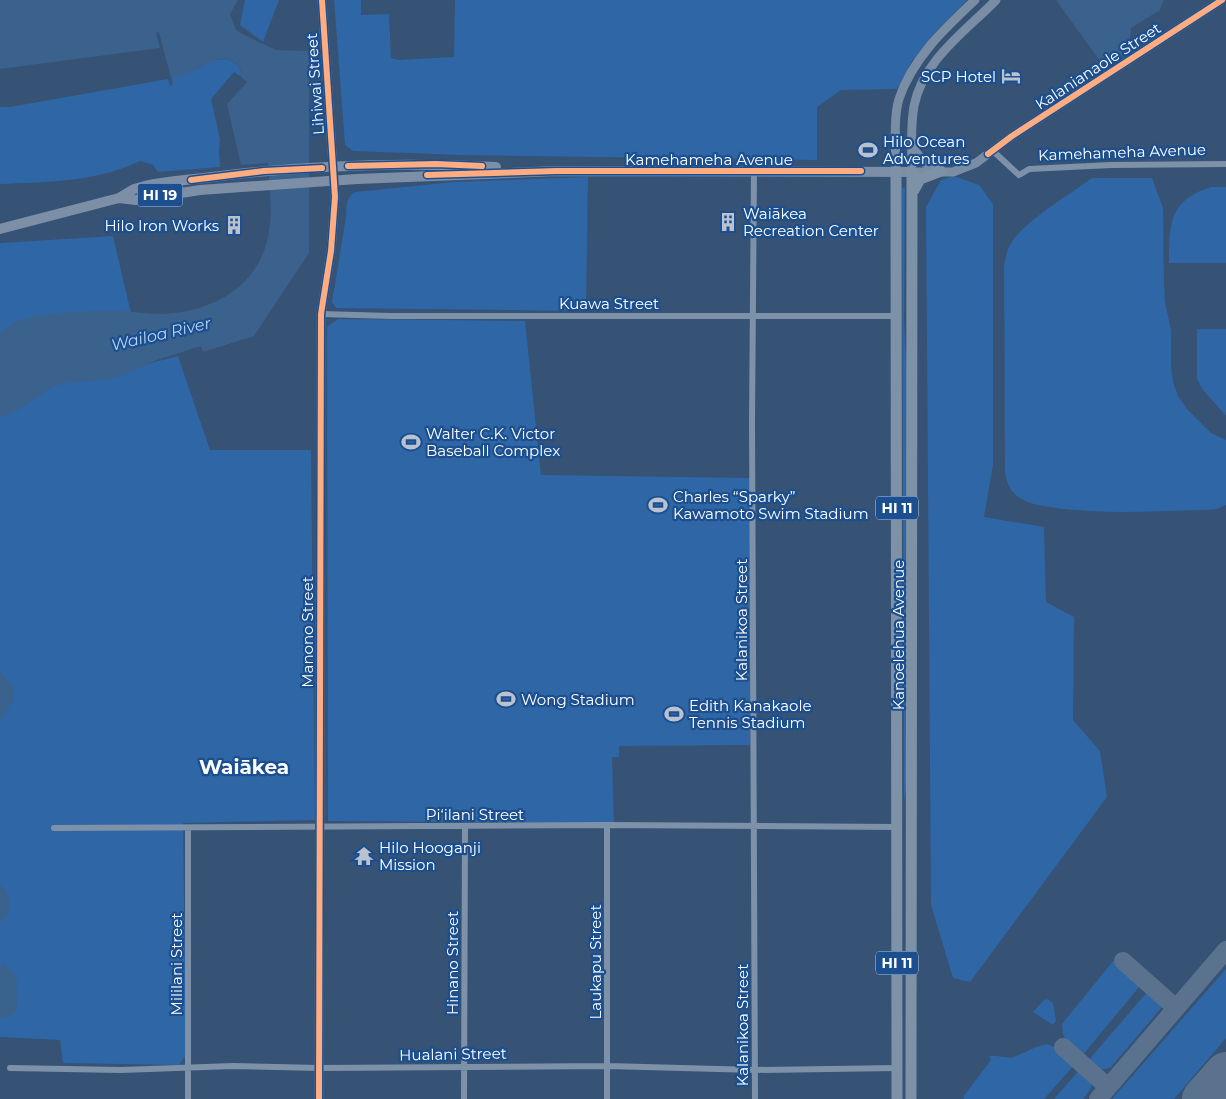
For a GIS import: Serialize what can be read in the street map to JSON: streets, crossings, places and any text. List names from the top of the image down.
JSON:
{
  "streets": {
    "highway": ["HI 11", "Kanoelehua Avenue"],
    "main road": ["Kamehameha Avenue", "HI 19"],
    "street": [
      "Kalanianaole Street",
      "Lihiwai Street",
      "Kuawa Street",
      "Kalanikoa Street",
      "Manono Street",
      "Pi‘ilani Street",
      "Laukapu Street",
      "Hinano Street",
      "Mililani Street",
      "Hualani Street"
    ]
  },
  "crossings": [
    ["Kalanianaole Street", "Kamehameha Avenue"],
    ["Kalanianaole Street", "Kanoelehua Avenue"],
    ["Lihiwai Street", "Kamehameha Avenue"],
    ["Lihiwai Street", "Manono Street"],
    ["Kamehameha Avenue", "Kalanikoa Street"],
    ["Kamehameha Avenue", "Manono Street"],
    ["Kamehameha Avenue", "Kanoelehua Avenue"],
    ["Kuawa Street", "Kalanikoa Street"],
    ["Kuawa Street", "Manono Street"],
    ["Kuawa Street", "Kanoelehua Avenue"],
    ["Kalanikoa Street", "Pi‘ilani Street"],
    ["Kalanikoa Street", "Hualani Street"],
    ["Manono Street", "Pi‘ilani Street"],
    ["Manono Street", "Hualani Street"],
    ["Kanoelehua Avenue", "Pi‘ilani Street"],
    ["Kanoelehua Avenue", "Hualani Street"],
    ["Pi‘ilani Street", "Laukapu Street"],
    ["Pi‘ilani Street", "Hinano Street"],
    ["Pi‘ilani Street", "Mililani Street"],
    ["Laukapu Street", "Hualani Street"],
    ["Hinano Street", "Hualani Street"],
    ["Mililani Street", "Hualani Street"]
  ],
  "districts": ["Waiākea"],
  "water": ["Wailoa River"],
  "places": {
    "hotel": ["SCP Hotel"],
    "sports": [
      "Hilo Ocean Adventures",
      "Walter C.K. Victor Baseball Complex",
      "Charles “Sparky” Kawamoto Swim Stadium",
      "Wong Stadium",
      "Edith Kanakaole Tennis Stadium"
    ],
    "building": ["Waiākea Recreation Center", "Hilo Iron Works"],
    "temple": ["Hilo Hooganji Mission"]
  }
}
